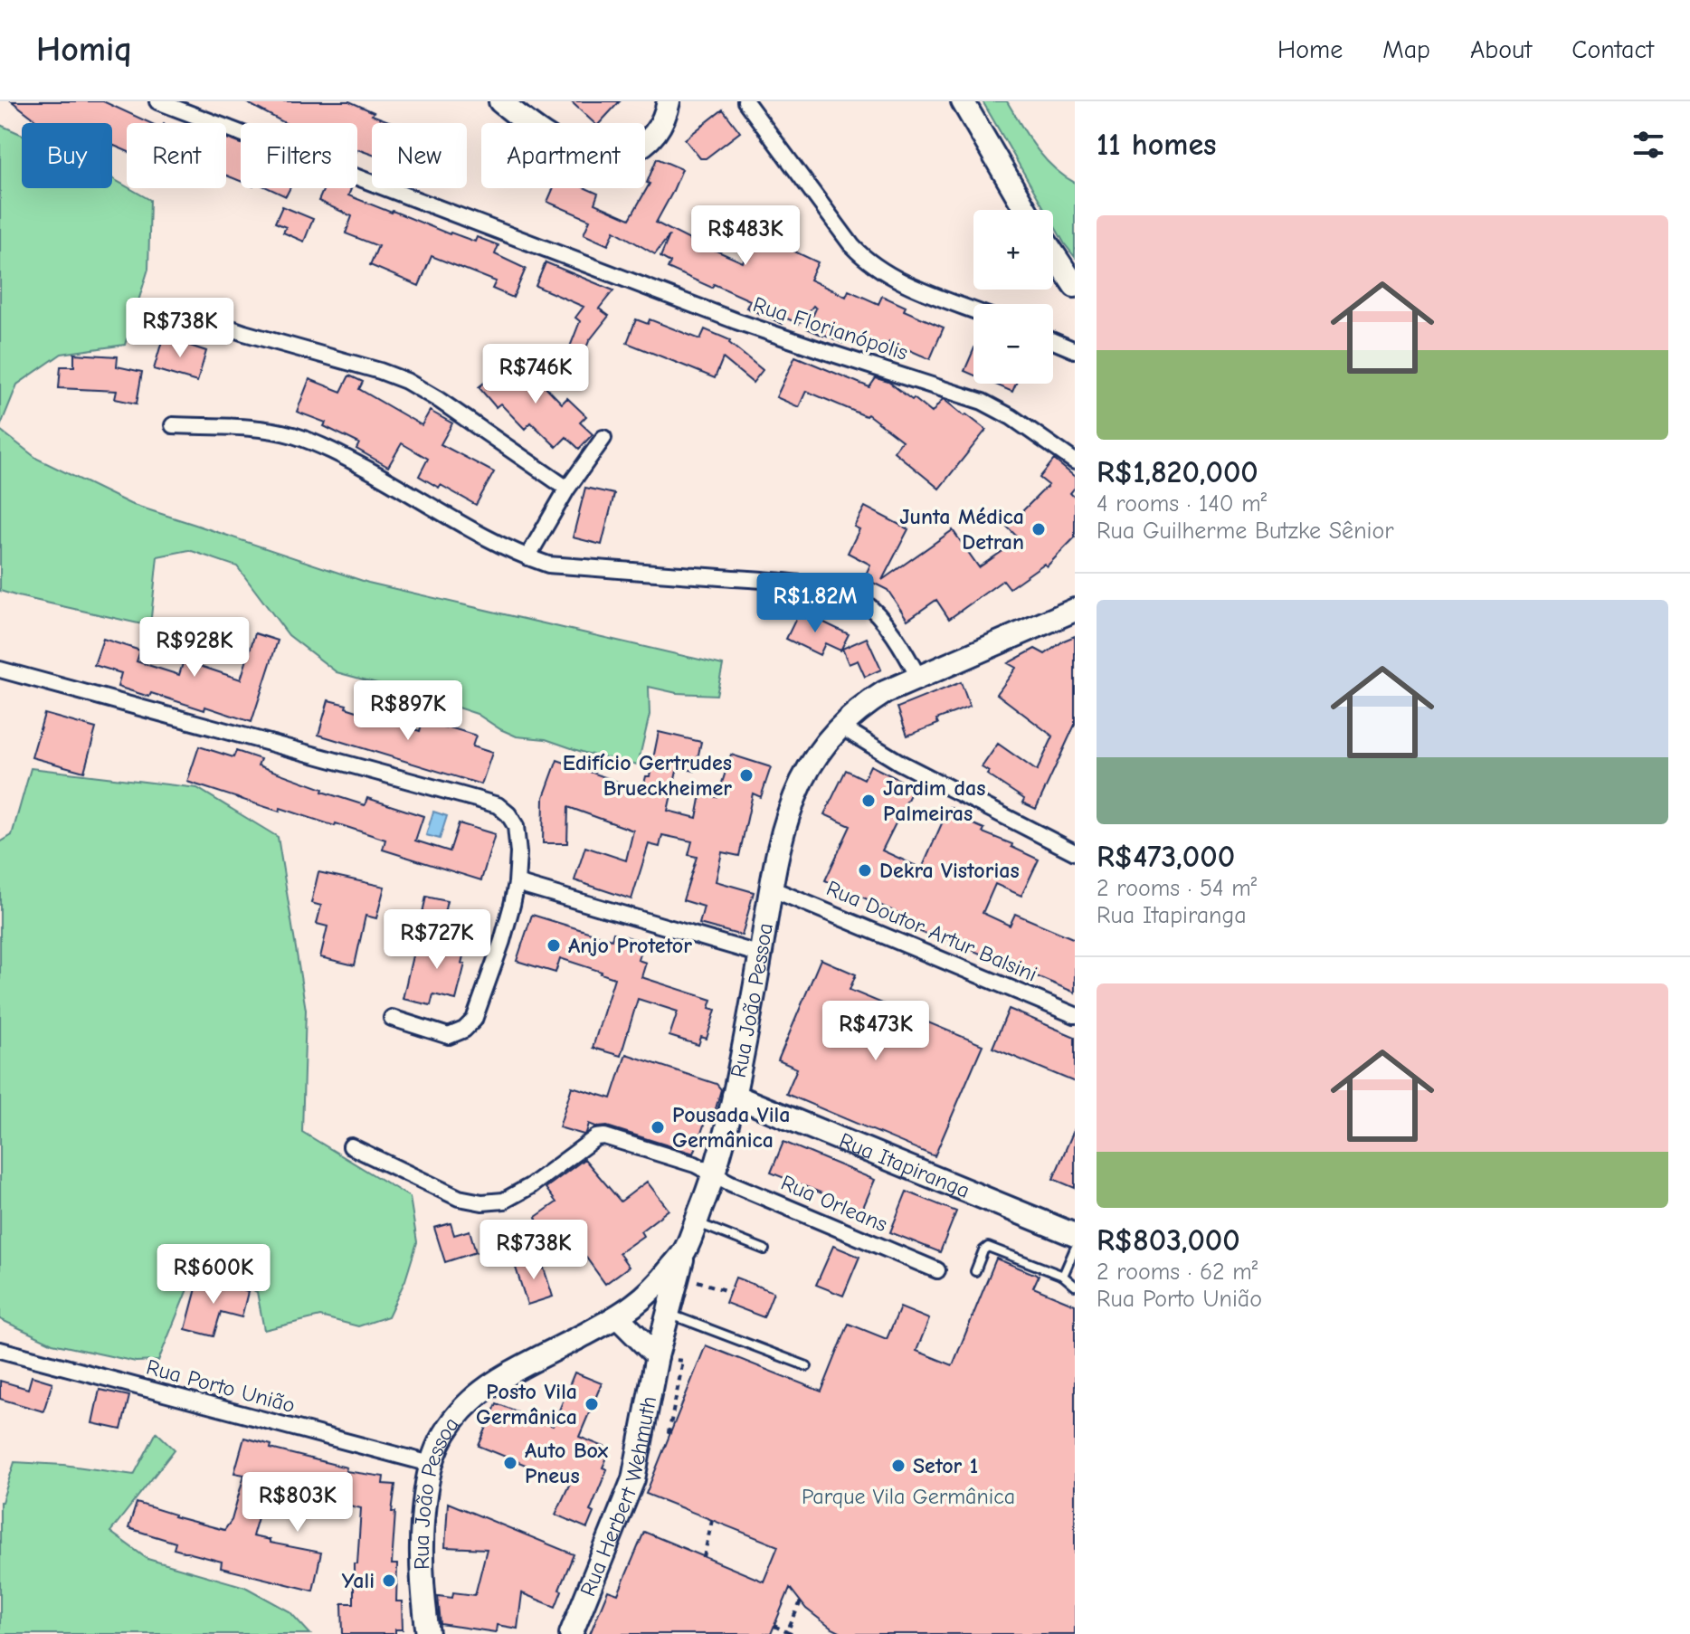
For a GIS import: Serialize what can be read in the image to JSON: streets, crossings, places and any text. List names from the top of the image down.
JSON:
{
  "streets": {
    "main road": ["Rua João Pessoa", "Rua Itapiranga", "Rua Herbert Wehmuth"],
    "street": [
      "Rua Florianópolis",
      "Rua Doutor Artur Balsini",
      "Rua Orleans",
      "Rua Porto União"
    ]
  },
  "crossings": [
    ["Rua Doutor Artur Balsini", "Rua João Pessoa"],
    ["Rua João Pessoa", "Rua Itapiranga"],
    ["Rua João Pessoa", "Rua Orleans"],
    ["Rua João Pessoa", "Rua Porto União"],
    ["Rua João Pessoa", "Rua Herbert Wehmuth"]
  ],
  "parks": ["Parque Vila Germânica"],
  "places": [
    "Junta Médica Detran",
    "Edifício Gertrudes Brueckheimer",
    "Jardim das Palmeiras",
    "Dekra Vistorias",
    "Anjo Protetor",
    "Pousada Vila Germânica",
    "Posto Vila Germânica",
    "Auto Box Pneus",
    "Setor 1",
    "Yali"
  ],
  "page": {
    "header": "Homiq",
    "nav": [
      "Home",
      "Map",
      "About",
      "Contact"
    ],
    "heading": "11 homes",
    "chip": [
      "Buy",
      "Rent",
      "Filters",
      "New",
      "Apartment"
    ],
    "list": [
      {
        "name": "R$1,820,000",
        "note": "4 rooms · 140 m² · Rua Guilherme Butzke Sênior"
      },
      {
        "name": "R$473,000",
        "note": "2 rooms · 54 m² · Rua Itapiranga"
      },
      {
        "name": "R$803,000",
        "note": "2 rooms · 62 m² · Rua Porto União"
      }
    ],
    "price": [
      "R$483K",
      "R$738K",
      "R$746K",
      "R$1.82M",
      "R$928K",
      "R$897K",
      "R$727K",
      "R$473K",
      "R$738K",
      "R$600K",
      "R$803K"
    ],
    "map_buttons": ["+", "−"]
  }
}
